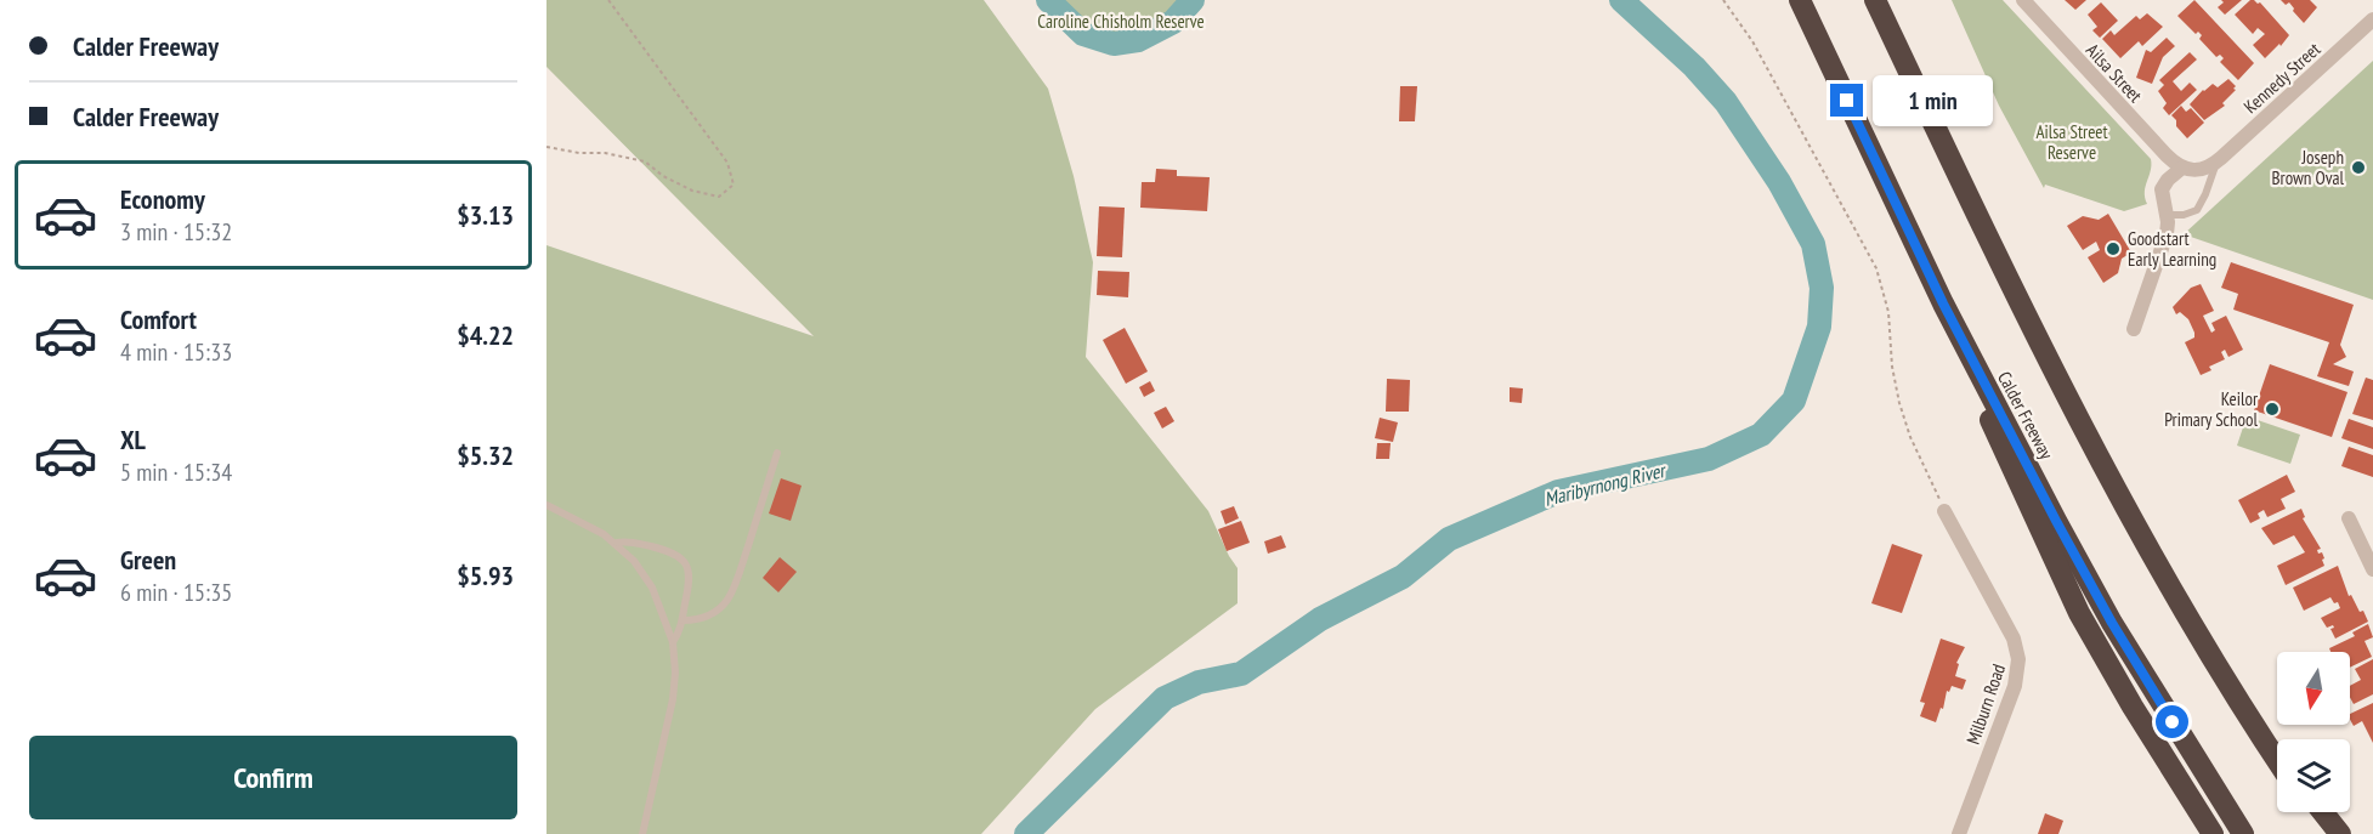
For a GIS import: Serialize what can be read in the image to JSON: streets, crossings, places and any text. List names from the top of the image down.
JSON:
{
  "streets": {
    "highway": ["Calder Freeway"],
    "street": ["Ailsa Street", "Kennedy Street", "Milburn Road"]
  },
  "water": ["Maribyrnong River"],
  "parks": ["Caroline Chisholm Reserve", "Ailsa Street Reserve"],
  "places": ["Joseph Brown Oval", "Goodstart Early Learning", "Keilor Primary School"],
  "north": "bottom",
  "page": {
    "banner": ["Calder Freeway", "Calder Freeway"],
    "bubble": "1 min",
    "list": [
      {
        "name": "Economy",
        "note": "3 min · 15:32",
        "value": "$3.13"
      },
      {
        "name": "Comfort",
        "note": "4 min · 15:33",
        "value": "$4.22"
      },
      {
        "name": "XL",
        "note": "5 min · 15:34",
        "value": "$5.32"
      },
      {
        "name": "Green",
        "note": "6 min · 15:35",
        "value": "$5.93"
      }
    ],
    "buttons": "Confirm"
  }
}
